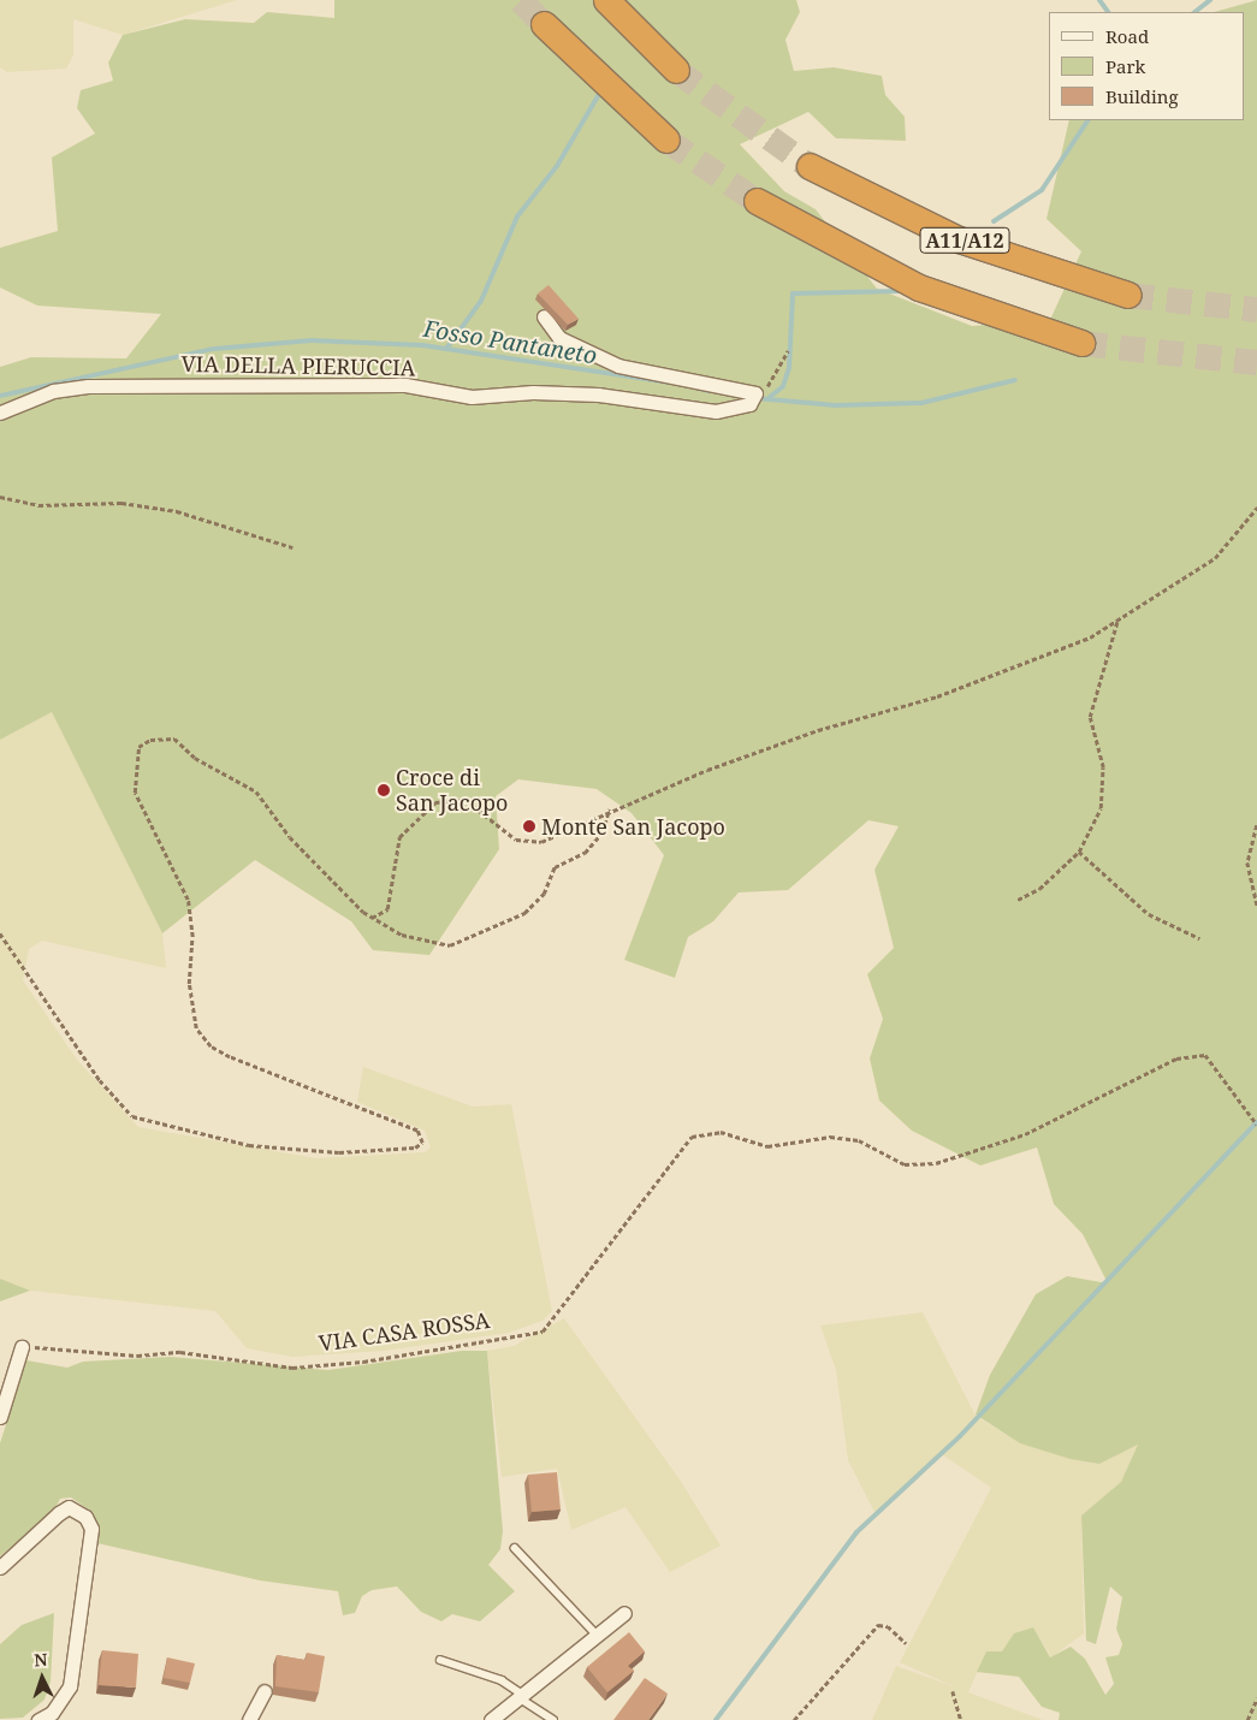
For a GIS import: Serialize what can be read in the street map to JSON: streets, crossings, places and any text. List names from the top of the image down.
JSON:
{
  "streets": {
    "highway": ["A11/A12"],
    "street": ["VIA DELLA PIERUCCIA"],
    "path": ["VIA CASA ROSSA"]
  },
  "water": ["Fosso Pantaneto"],
  "places": ["Croce di San Jacopo", "Monte San Jacopo"],
  "legend": ["Road", "Park", "Building"],
  "north": "top"
}
